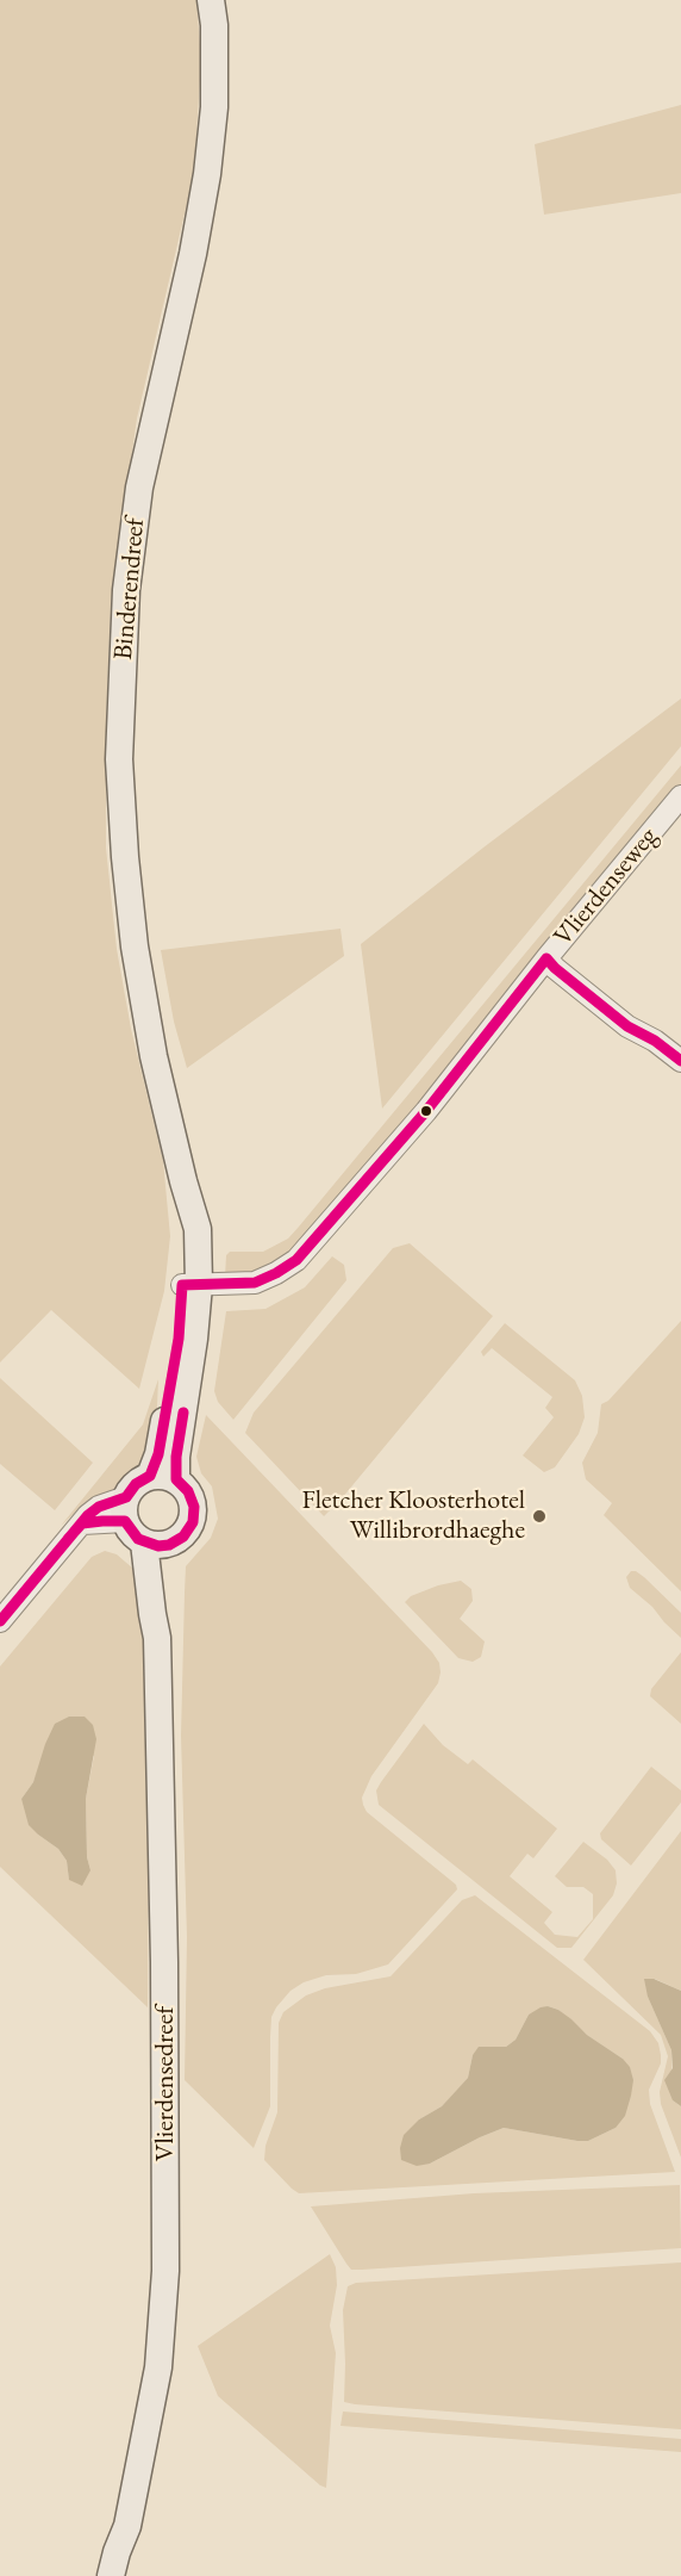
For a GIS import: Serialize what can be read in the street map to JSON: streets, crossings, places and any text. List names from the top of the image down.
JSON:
{
  "streets": {
    "main road": ["Binderendreef", "Vlierdensedreef"],
    "street": ["Vlierdenseweg"]
  },
  "crossings": [
    ["Binderendreef", "Vlierdenseweg"]
  ],
  "places": ["Fletcher Kloosterhotel Willibrordhaeghe"]
}
